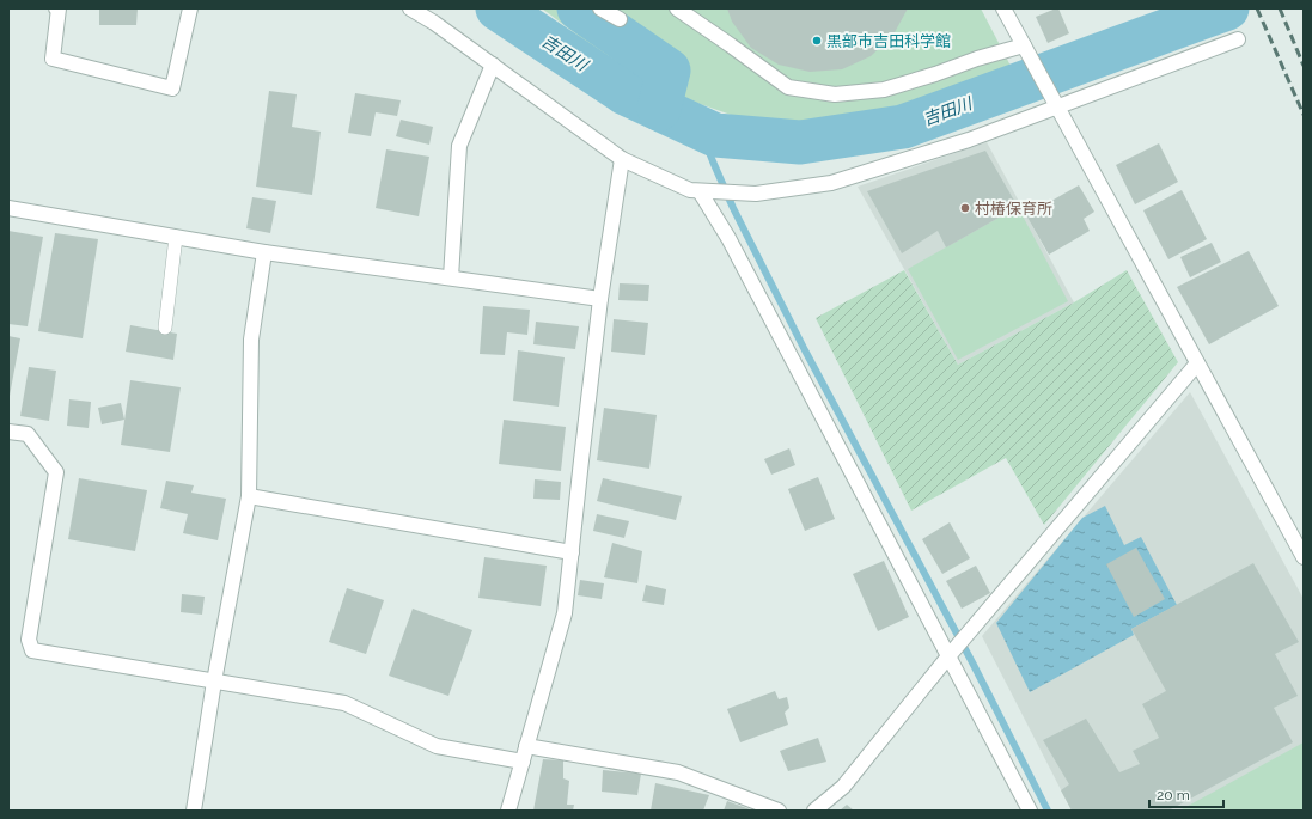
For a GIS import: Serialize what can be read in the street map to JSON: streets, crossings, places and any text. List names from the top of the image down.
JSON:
{
  "water": ["吉田川"],
  "places": ["黒部市吉田科学館", "村椿保育所"],
  "scale_bar": "20 m"
}
